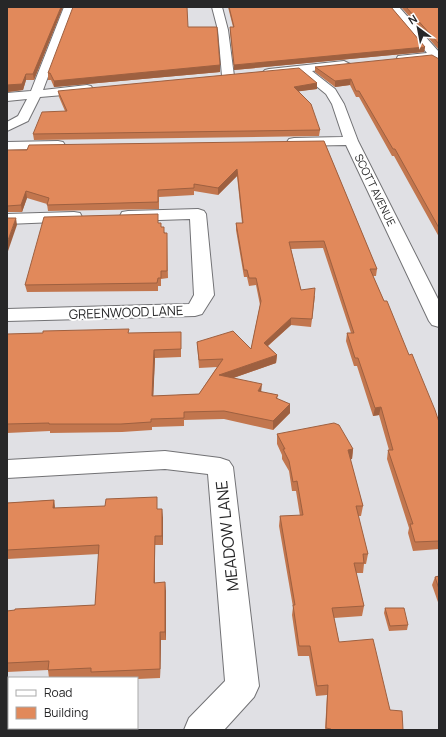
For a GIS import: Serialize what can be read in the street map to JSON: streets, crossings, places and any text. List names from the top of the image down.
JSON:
{
  "streets": {
    "street": ["SCOTT AVENUE", "GREENWOOD LANE", "MEADOW LANE"]
  },
  "legend": ["Road", "Building"],
  "north": "top left"
}
